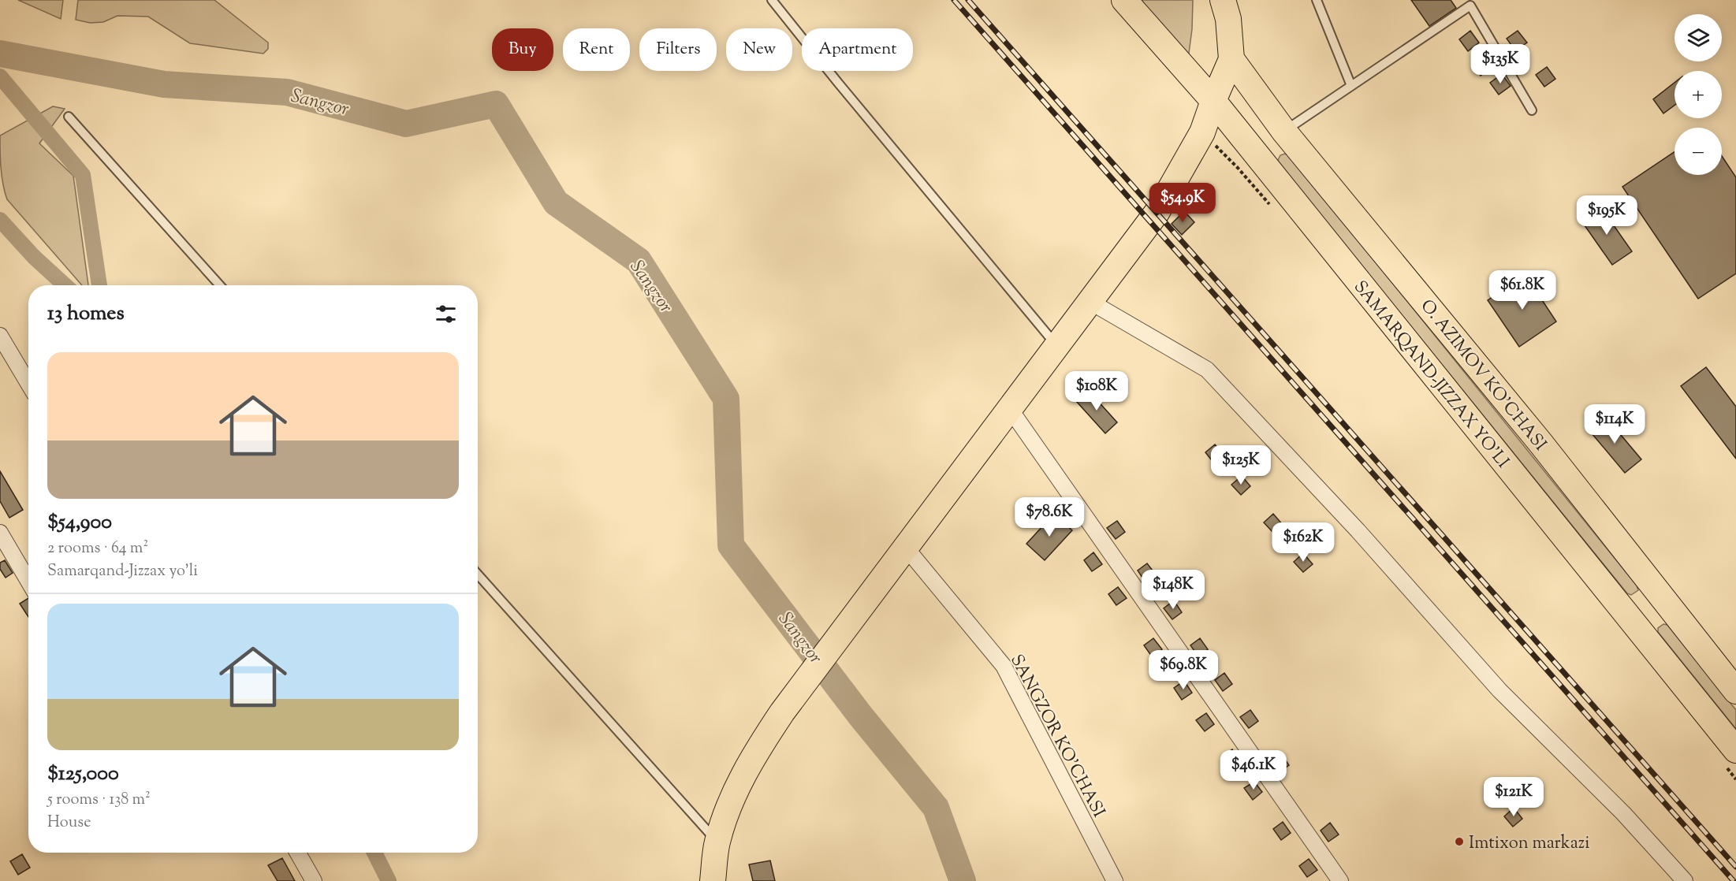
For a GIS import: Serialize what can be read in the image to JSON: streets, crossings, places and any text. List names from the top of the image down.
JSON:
{
  "streets": {
    "main road": ["SAMARQAND-JIZZAX YO'LI", "O. AZIMOV KO'CHASI"],
    "street": ["SANGZOR KO'CHASI"]
  },
  "water": ["Sangzor"],
  "places": ["Imtixon markazi"],
  "page": {
    "map_buttons": ["+", "−"],
    "chip": [
      "Buy",
      "Rent",
      "Filters",
      "New",
      "Apartment"
    ],
    "price": [
      "$135K",
      "$54.9K",
      "$195K",
      "$61.8K",
      "$108K",
      "$114K",
      "$125K",
      "$78.6K",
      "$162K",
      "$148K",
      "$69.8K",
      "$46.1K",
      "$121K"
    ],
    "heading": "13 homes",
    "list": [
      {
        "name": "$54,900",
        "note": "2 rooms · 64 m² · Samarqand-Jizzax yo'li"
      },
      {
        "name": "$125,000",
        "note": "5 rooms · 138 m² · House"
      }
    ]
  }
}
